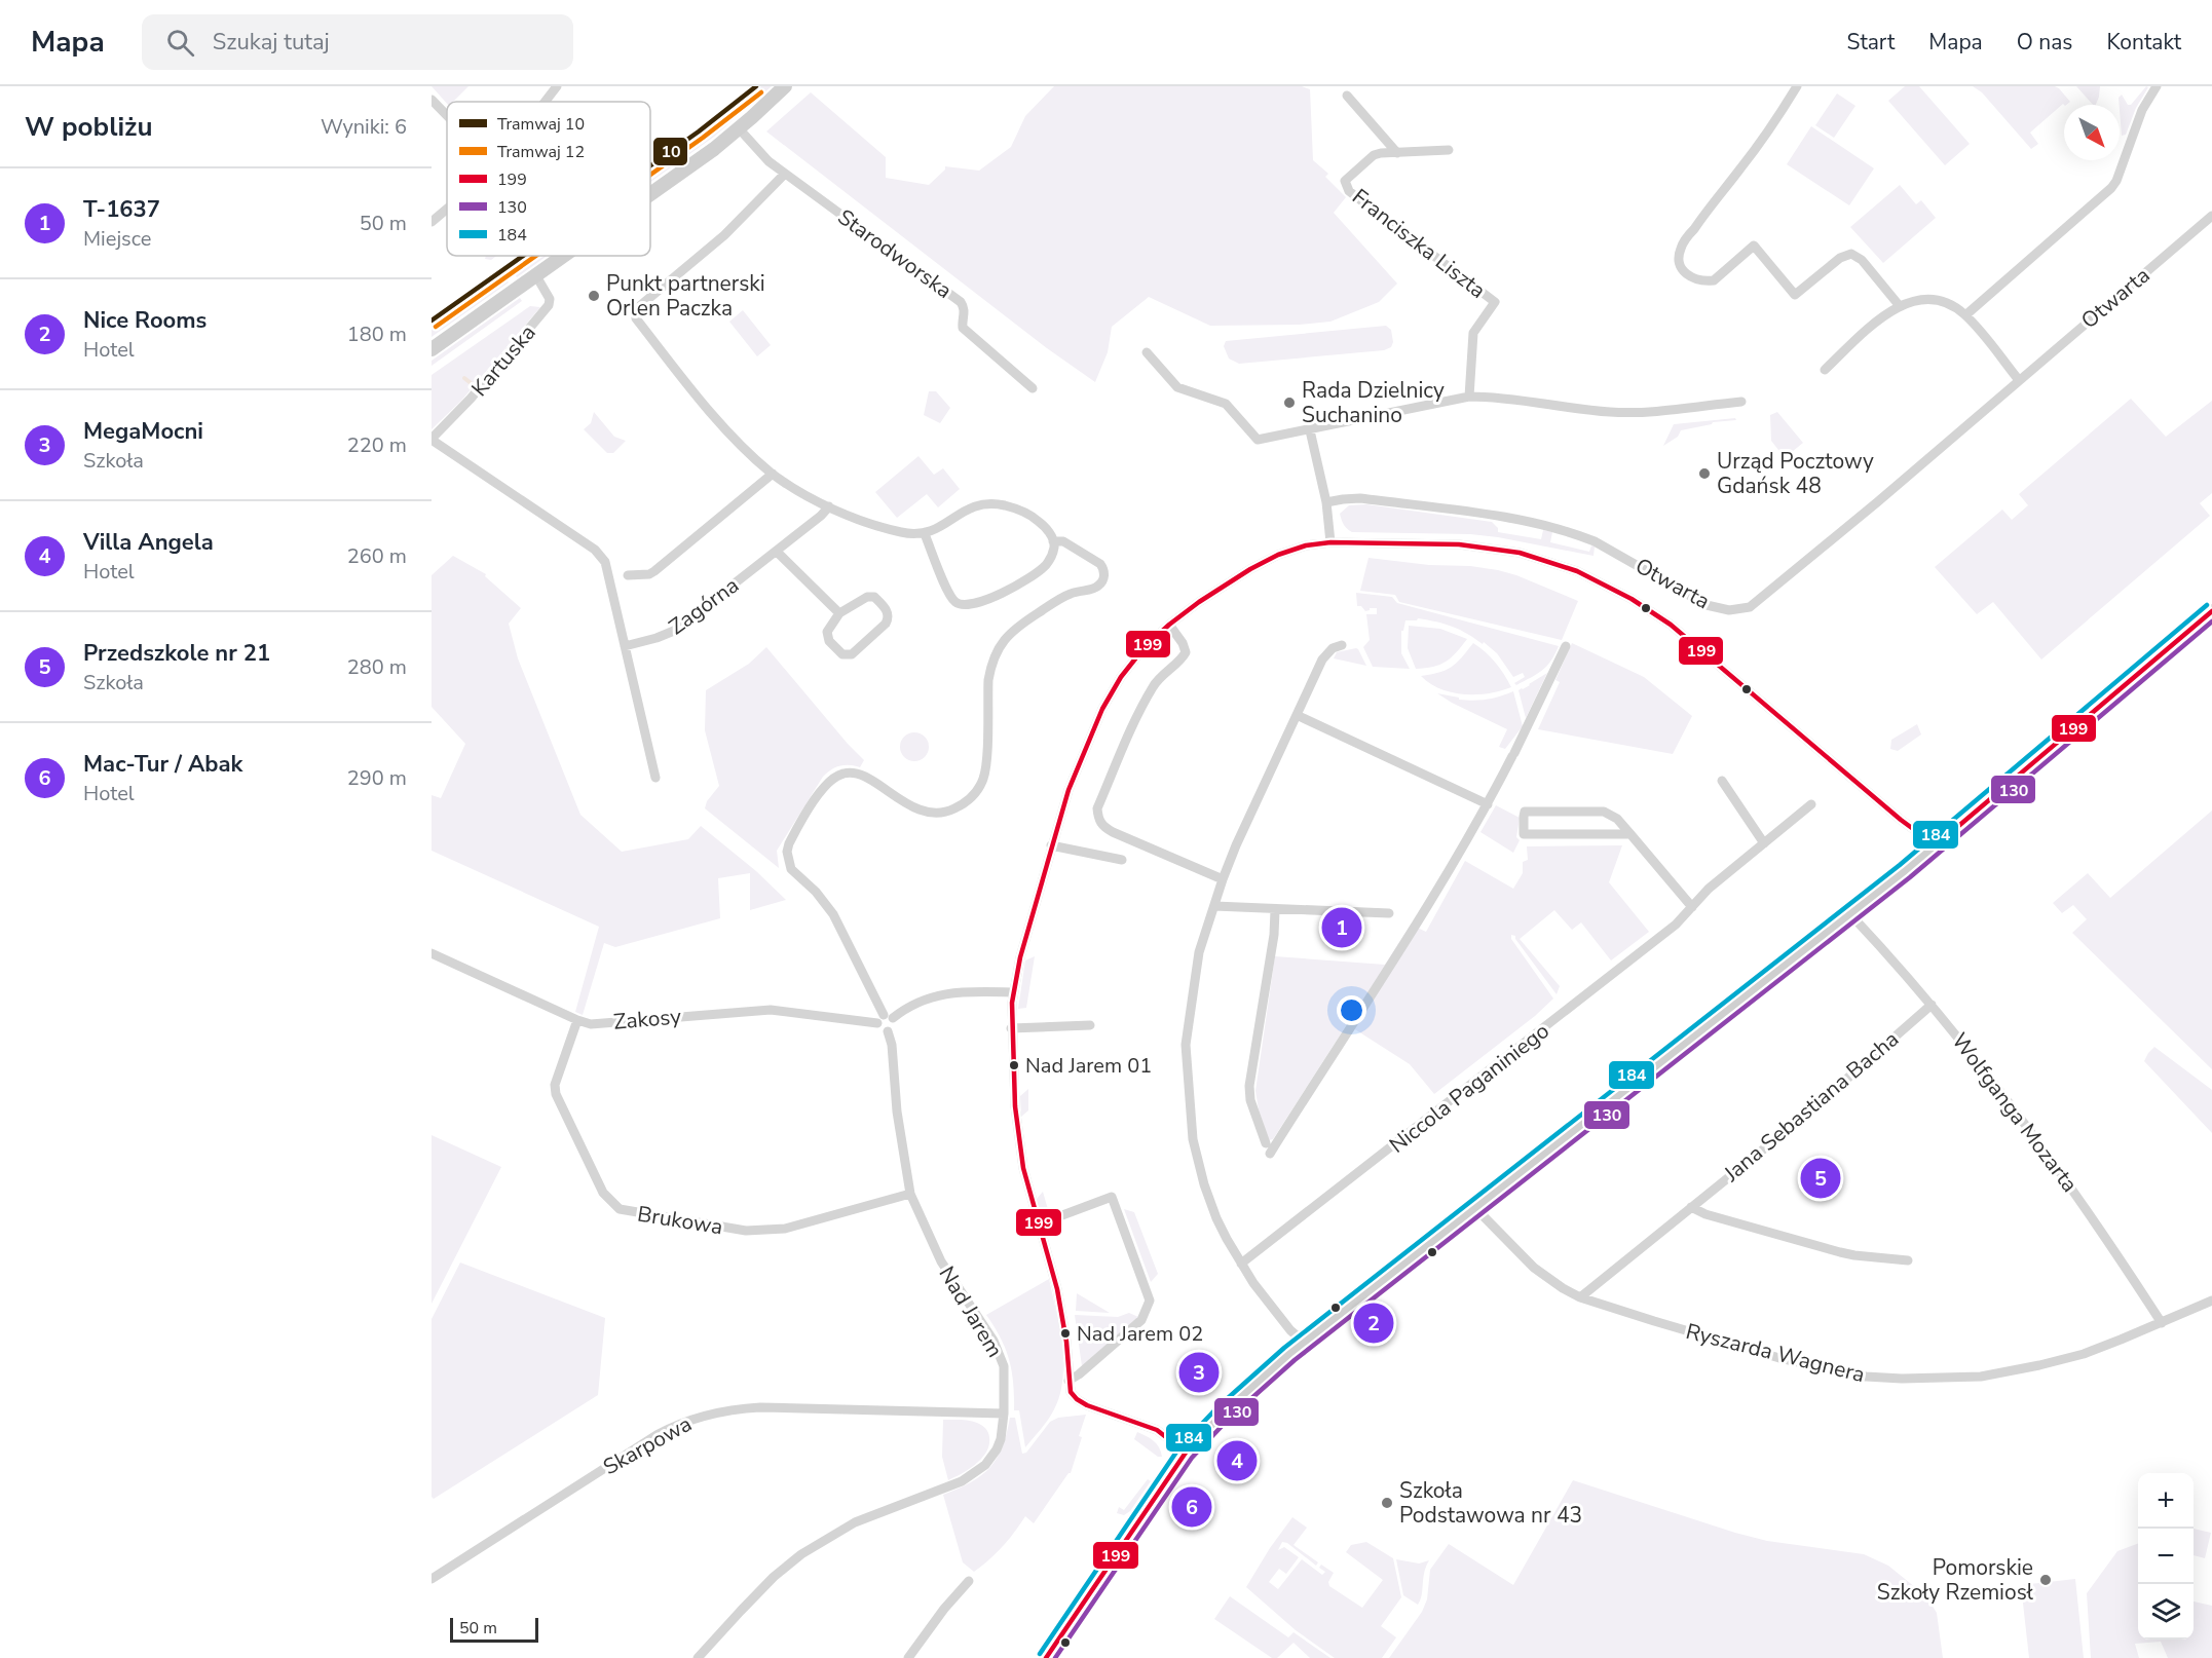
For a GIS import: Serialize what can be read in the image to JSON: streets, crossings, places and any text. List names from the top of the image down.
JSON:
{
  "streets": {
    "street": [
      "Franciszka Liszta",
      "Starodworska",
      "Otwarta",
      "Kartuska",
      "Zagórna",
      "Zakosy",
      "Niccola Paganiniego",
      "Jana Sebastiana Bacha",
      "Wolfganga Mozarta",
      "Brukowa",
      "Nad Jarem",
      "Ryszarda Wagnera",
      "Skarpowa"
    ]
  },
  "crossings": [
    ["Starodworska", "Kartuska"],
    ["Zakosy", "Brukowa"],
    ["Zakosy", "Nad Jarem"],
    ["Jana Sebastiana Bacha", "Wolfganga Mozarta"],
    ["Jana Sebastiana Bacha", "Ryszarda Wagnera"],
    ["Wolfganga Mozarta", "Ryszarda Wagnera"],
    ["Brukowa", "Nad Jarem"],
    ["Nad Jarem", "Skarpowa"]
  ],
  "places": [
    "Punkt partnerski Orlen Paczka",
    "Rada Dzielnicy Suchanino",
    "Urząd Pocztowy Gdańsk 48",
    "Nad Jarem 01",
    "Nad Jarem 02",
    "Szkoła Podstawowa nr 43",
    "Pomorskie Szkoły Rzemiosł"
  ],
  "lines": [
    "tram line 10",
    "tram line 12",
    "transit line 199",
    "transit line 184",
    "transit line 130"
  ],
  "legend": [
    "Tramwaj 10",
    "Tramwaj 12",
    "199",
    "130",
    "184"
  ],
  "scale_bar": "50 m",
  "north": "bottom right",
  "page": {
    "header": "Mapa",
    "search": "Szukaj tutaj",
    "nav": [
      "Start",
      "Mapa",
      "O nas",
      "Kontakt"
    ],
    "heading": ["W pobliżu", "Wyniki: 6"],
    "list": [
      {
        "mark": "1",
        "name": "T-1637",
        "note": "Miejsce",
        "value": "50 m"
      },
      {
        "mark": "2",
        "name": "Nice Rooms",
        "note": "Hotel",
        "value": "180 m"
      },
      {
        "mark": "3",
        "name": "MegaMocni",
        "note": "Szkoła",
        "value": "220 m"
      },
      {
        "mark": "4",
        "name": "Villa Angela",
        "note": "Hotel",
        "value": "260 m"
      },
      {
        "mark": "5",
        "name": "Przedszkole nr 21",
        "note": "Szkoła",
        "value": "280 m"
      },
      {
        "mark": "6",
        "name": "Mac-Tur / Abak",
        "note": "Hotel",
        "value": "290 m"
      }
    ],
    "pins": [
      "1",
      "5",
      "2",
      "3",
      "4",
      "6"
    ],
    "map_buttons": ["+", "−"],
    "scale": "50 m"
  }
}
